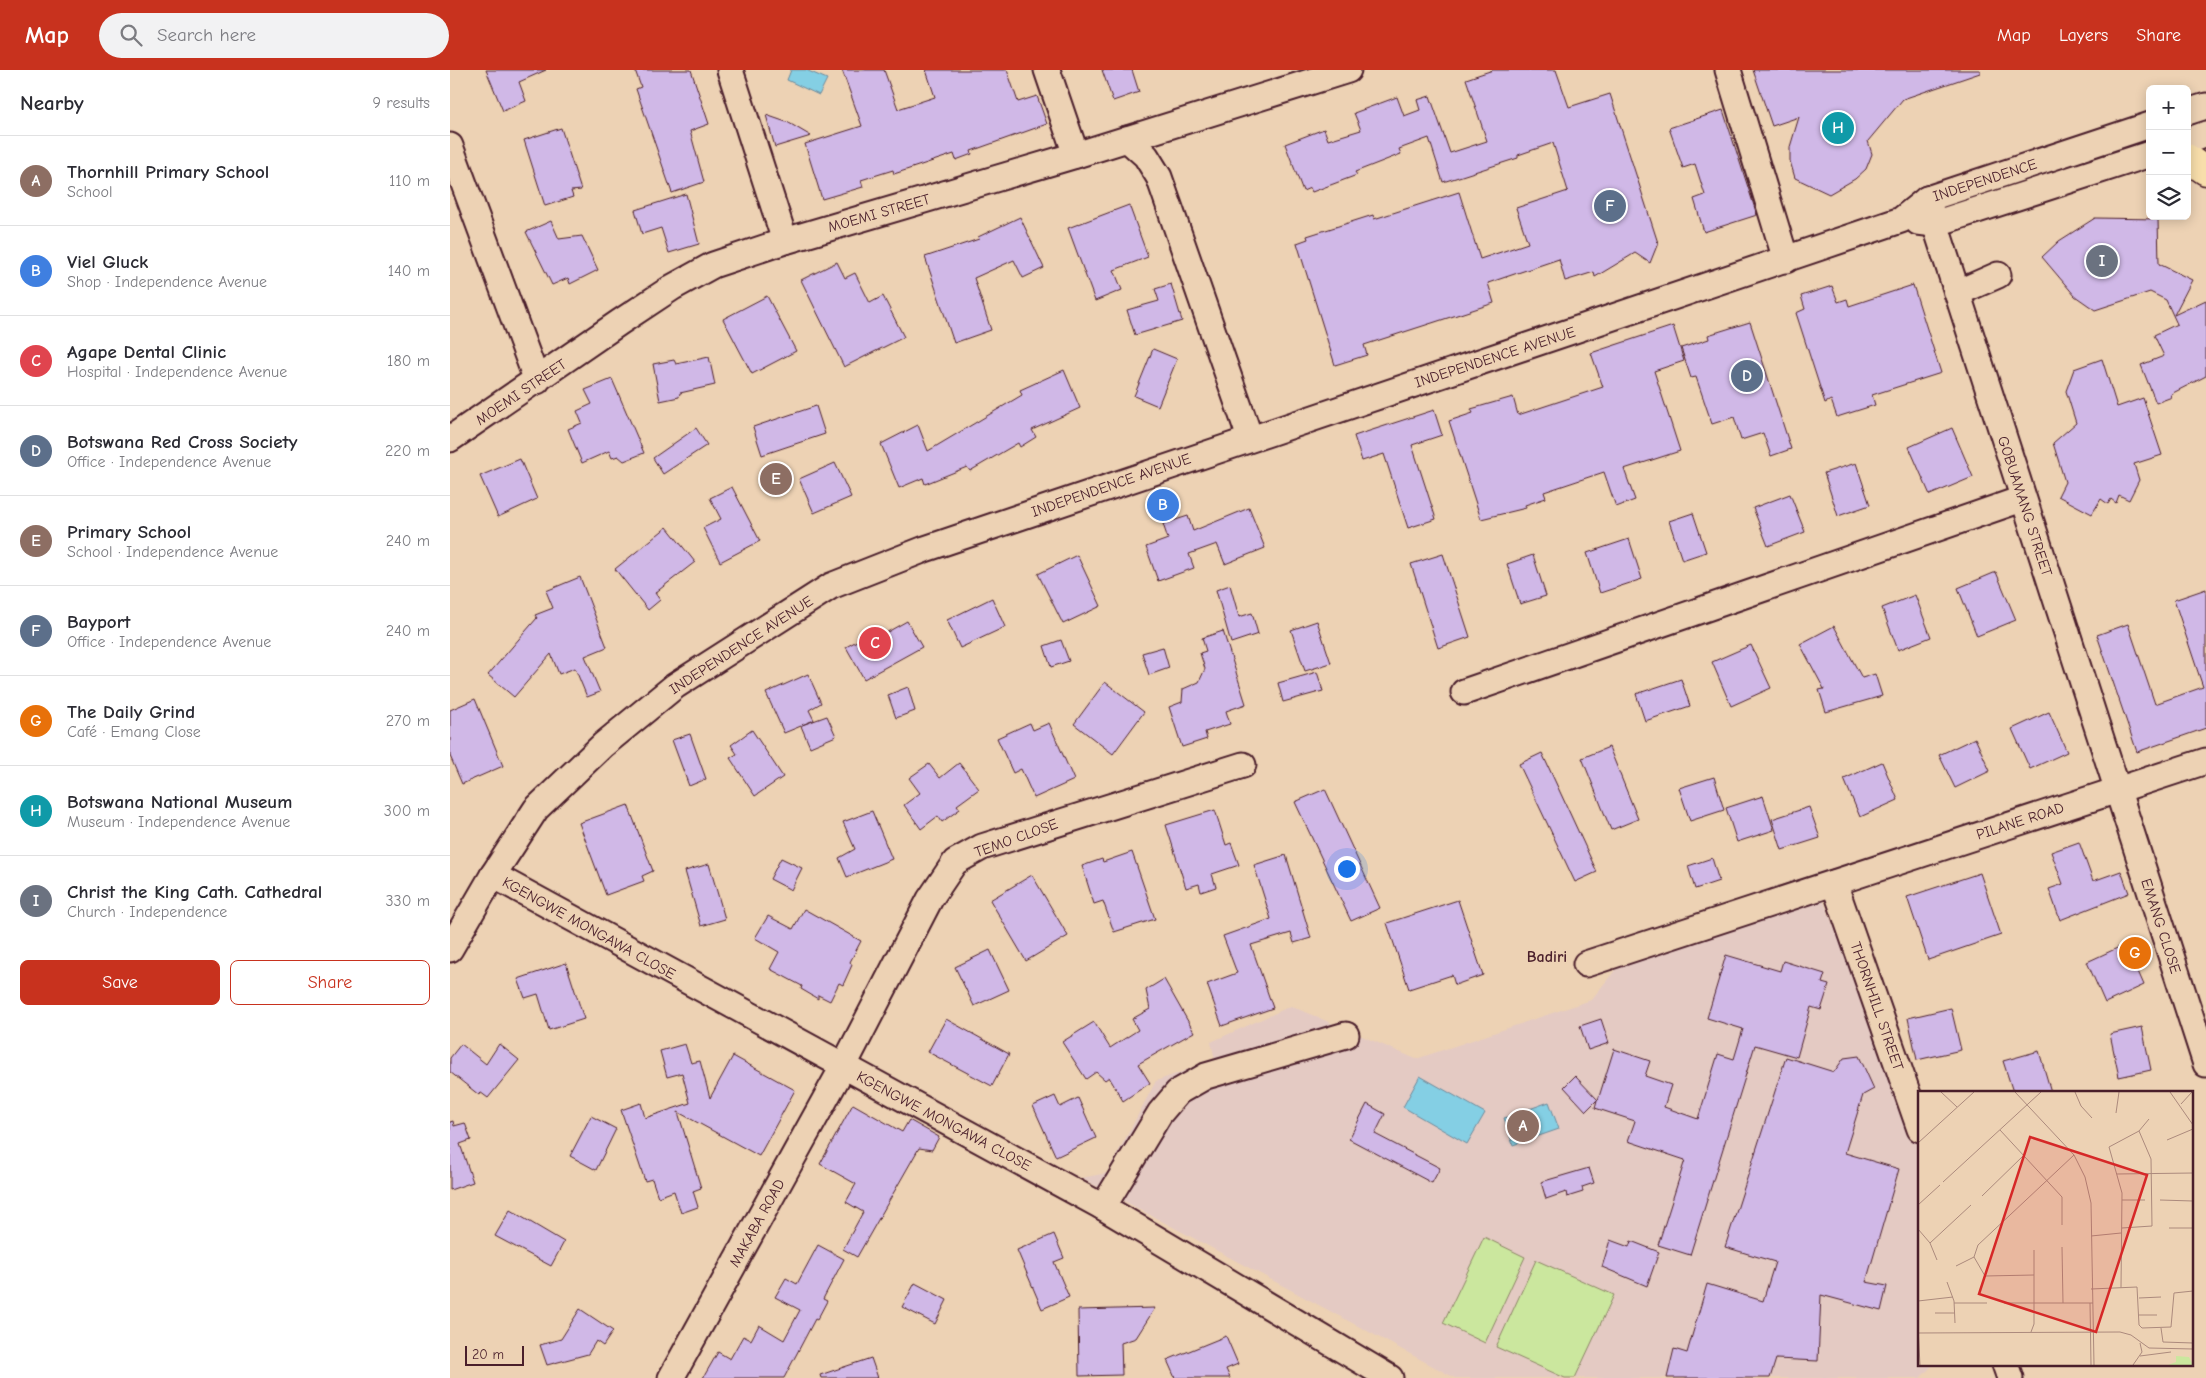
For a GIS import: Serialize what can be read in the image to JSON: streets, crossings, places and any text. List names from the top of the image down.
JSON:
{
  "streets": {
    "street": [
      "INDEPENDENCE",
      "MOEMI STREET",
      "INDEPENDENCE AVENUE",
      "GOBUAMANG STREET",
      "PILANE ROAD",
      "TEMO CLOSE",
      "EMANG CLOSE",
      "KGENGWE MONGAWA CLOSE",
      "THORNHILL STREET",
      "MAKABA ROAD"
    ]
  },
  "crossings": [
    ["INDEPENDENCE", "INDEPENDENCE AVENUE"],
    ["INDEPENDENCE", "GOBUAMANG STREET"],
    ["INDEPENDENCE AVENUE", "KGENGWE MONGAWA CLOSE"],
    ["GOBUAMANG STREET", "PILANE ROAD"],
    ["GOBUAMANG STREET", "EMANG CLOSE"],
    ["PILANE ROAD", "EMANG CLOSE"],
    ["PILANE ROAD", "THORNHILL STREET"],
    ["TEMO CLOSE", "KGENGWE MONGAWA CLOSE"],
    ["TEMO CLOSE", "MAKABA ROAD"],
    ["KGENGWE MONGAWA CLOSE", "MAKABA ROAD"]
  ],
  "districts": ["Badiri"],
  "scale_bar": "20 m",
  "page": {
    "header": "Map",
    "search": "Search here",
    "nav": ["Map", "Layers", "Share"],
    "heading": ["Nearby", "9 results"],
    "map_buttons": ["+", "−"],
    "pins": [
      "H",
      "F",
      "I",
      "D",
      "E",
      "B",
      "C",
      "G",
      "A"
    ],
    "list": [
      {
        "mark": "A",
        "name": "Thornhill Primary School",
        "note": "School",
        "value": "110 m"
      },
      {
        "mark": "B",
        "name": "Viel Gluck",
        "note": "Shop · Independence Avenue",
        "value": "140 m"
      },
      {
        "mark": "C",
        "name": "Agape Dental Clinic",
        "note": "Hospital · Independence Avenue",
        "value": "180 m"
      },
      {
        "mark": "D",
        "name": "Botswana Red Cross Society",
        "note": "Office · Independence Avenue",
        "value": "220 m"
      },
      {
        "mark": "E",
        "name": "Primary School",
        "note": "School · Independence Avenue",
        "value": "240 m"
      },
      {
        "mark": "F",
        "name": "Bayport",
        "note": "Office · Independence Avenue",
        "value": "240 m"
      },
      {
        "mark": "G",
        "name": "The Daily Grind",
        "note": "Café · Emang Close",
        "value": "270 m"
      },
      {
        "mark": "H",
        "name": "Botswana National Museum",
        "note": "Museum · Independence Avenue",
        "value": "300 m"
      },
      {
        "mark": "I",
        "name": "Christ the King Cath. Cathedral",
        "note": "Church · Independence",
        "value": "330 m"
      }
    ],
    "buttons": ["Save", "Share"],
    "scale": "20 m"
  }
}
